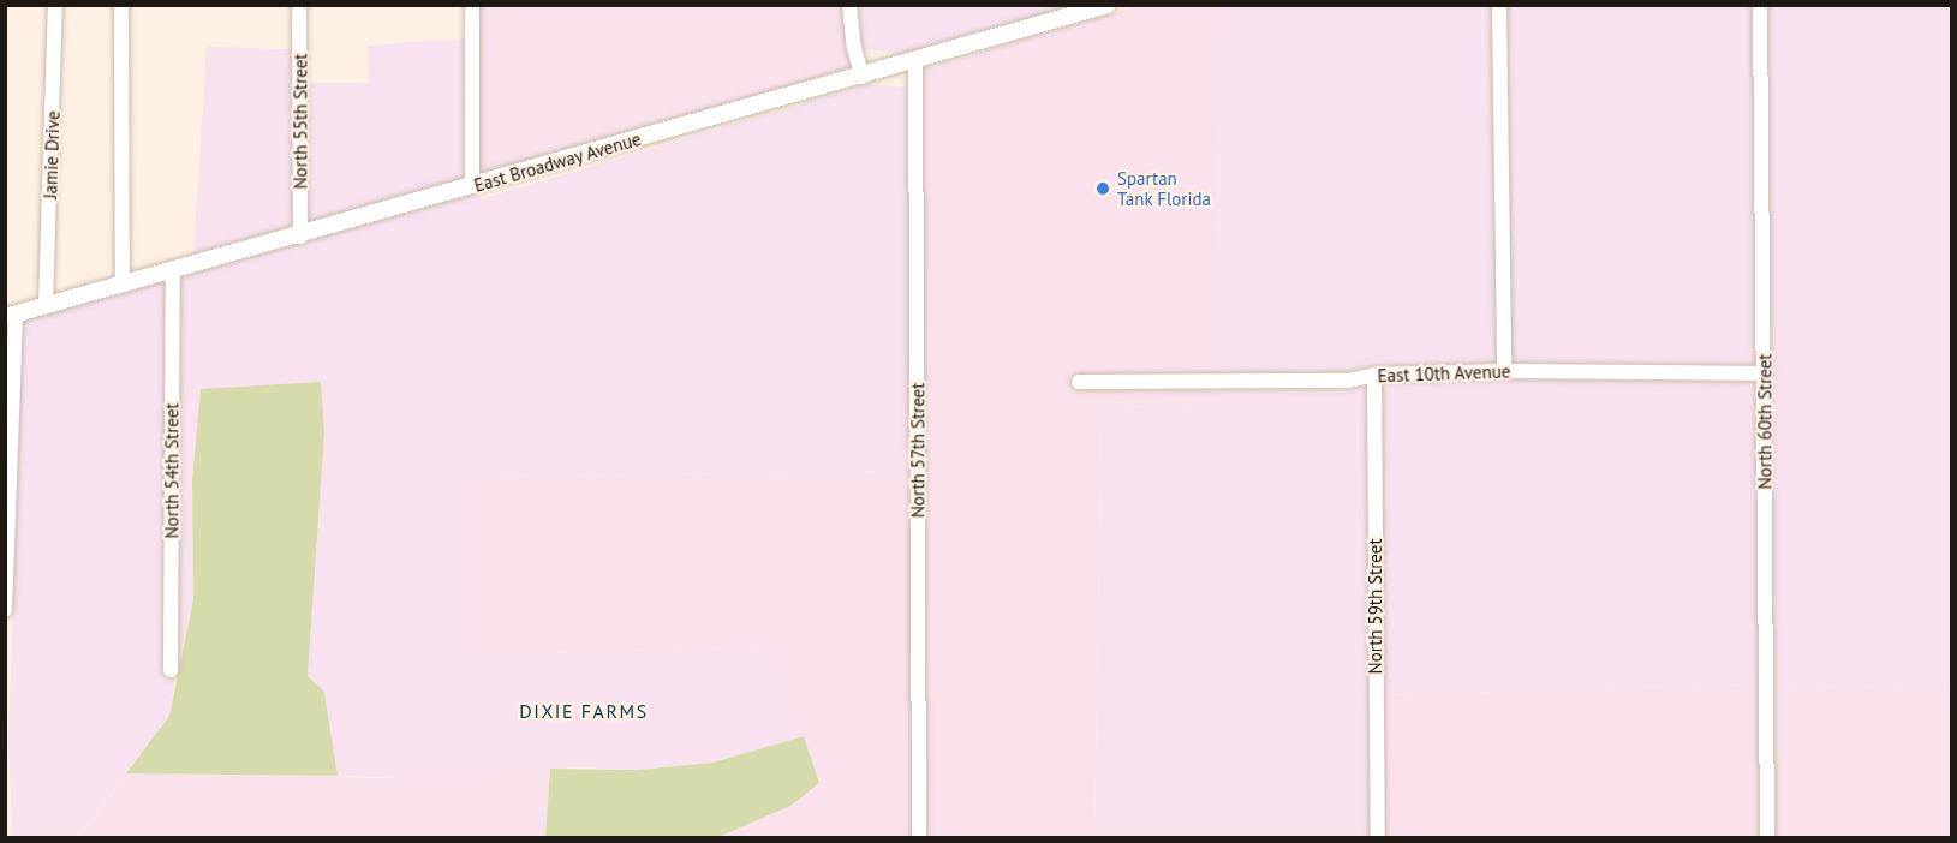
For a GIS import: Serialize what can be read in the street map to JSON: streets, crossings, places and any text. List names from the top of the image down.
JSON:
{
  "streets": {
    "street": [
      "North 55th Street",
      "Jamie Drive",
      "East Broadway Avenue",
      "East 10th Avenue",
      "North 60th Street",
      "North 57th Street",
      "North 54th Street",
      "North 59th Street"
    ]
  },
  "crossings": [
    ["North 55th Street", "East Broadway Avenue"],
    ["Jamie Drive", "East Broadway Avenue"],
    ["East Broadway Avenue", "North 57th Street"],
    ["East Broadway Avenue", "North 54th Street"],
    ["East 10th Avenue", "North 60th Street"],
    ["East 10th Avenue", "North 59th Street"]
  ],
  "districts": ["DIXIE FARMS"],
  "places": ["Spartan Tank Florida"]
}
